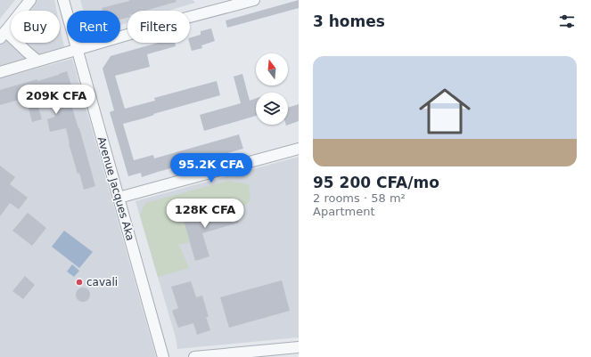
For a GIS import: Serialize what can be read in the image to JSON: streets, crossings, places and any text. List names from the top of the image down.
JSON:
{
  "streets": {
    "street": ["Avenue Jacques Aka"]
  },
  "places": ["cavali"],
  "north": "top",
  "page": {
    "heading": "3 homes",
    "chip": ["Buy", "Rent", "Filters"],
    "list": [
      {
        "name": "95 200 CFA/mo",
        "note": "2 rooms · 58 m² · Apartment"
      }
    ],
    "price": ["209K CFA", "95.2K CFA", "128K CFA"]
  }
}
